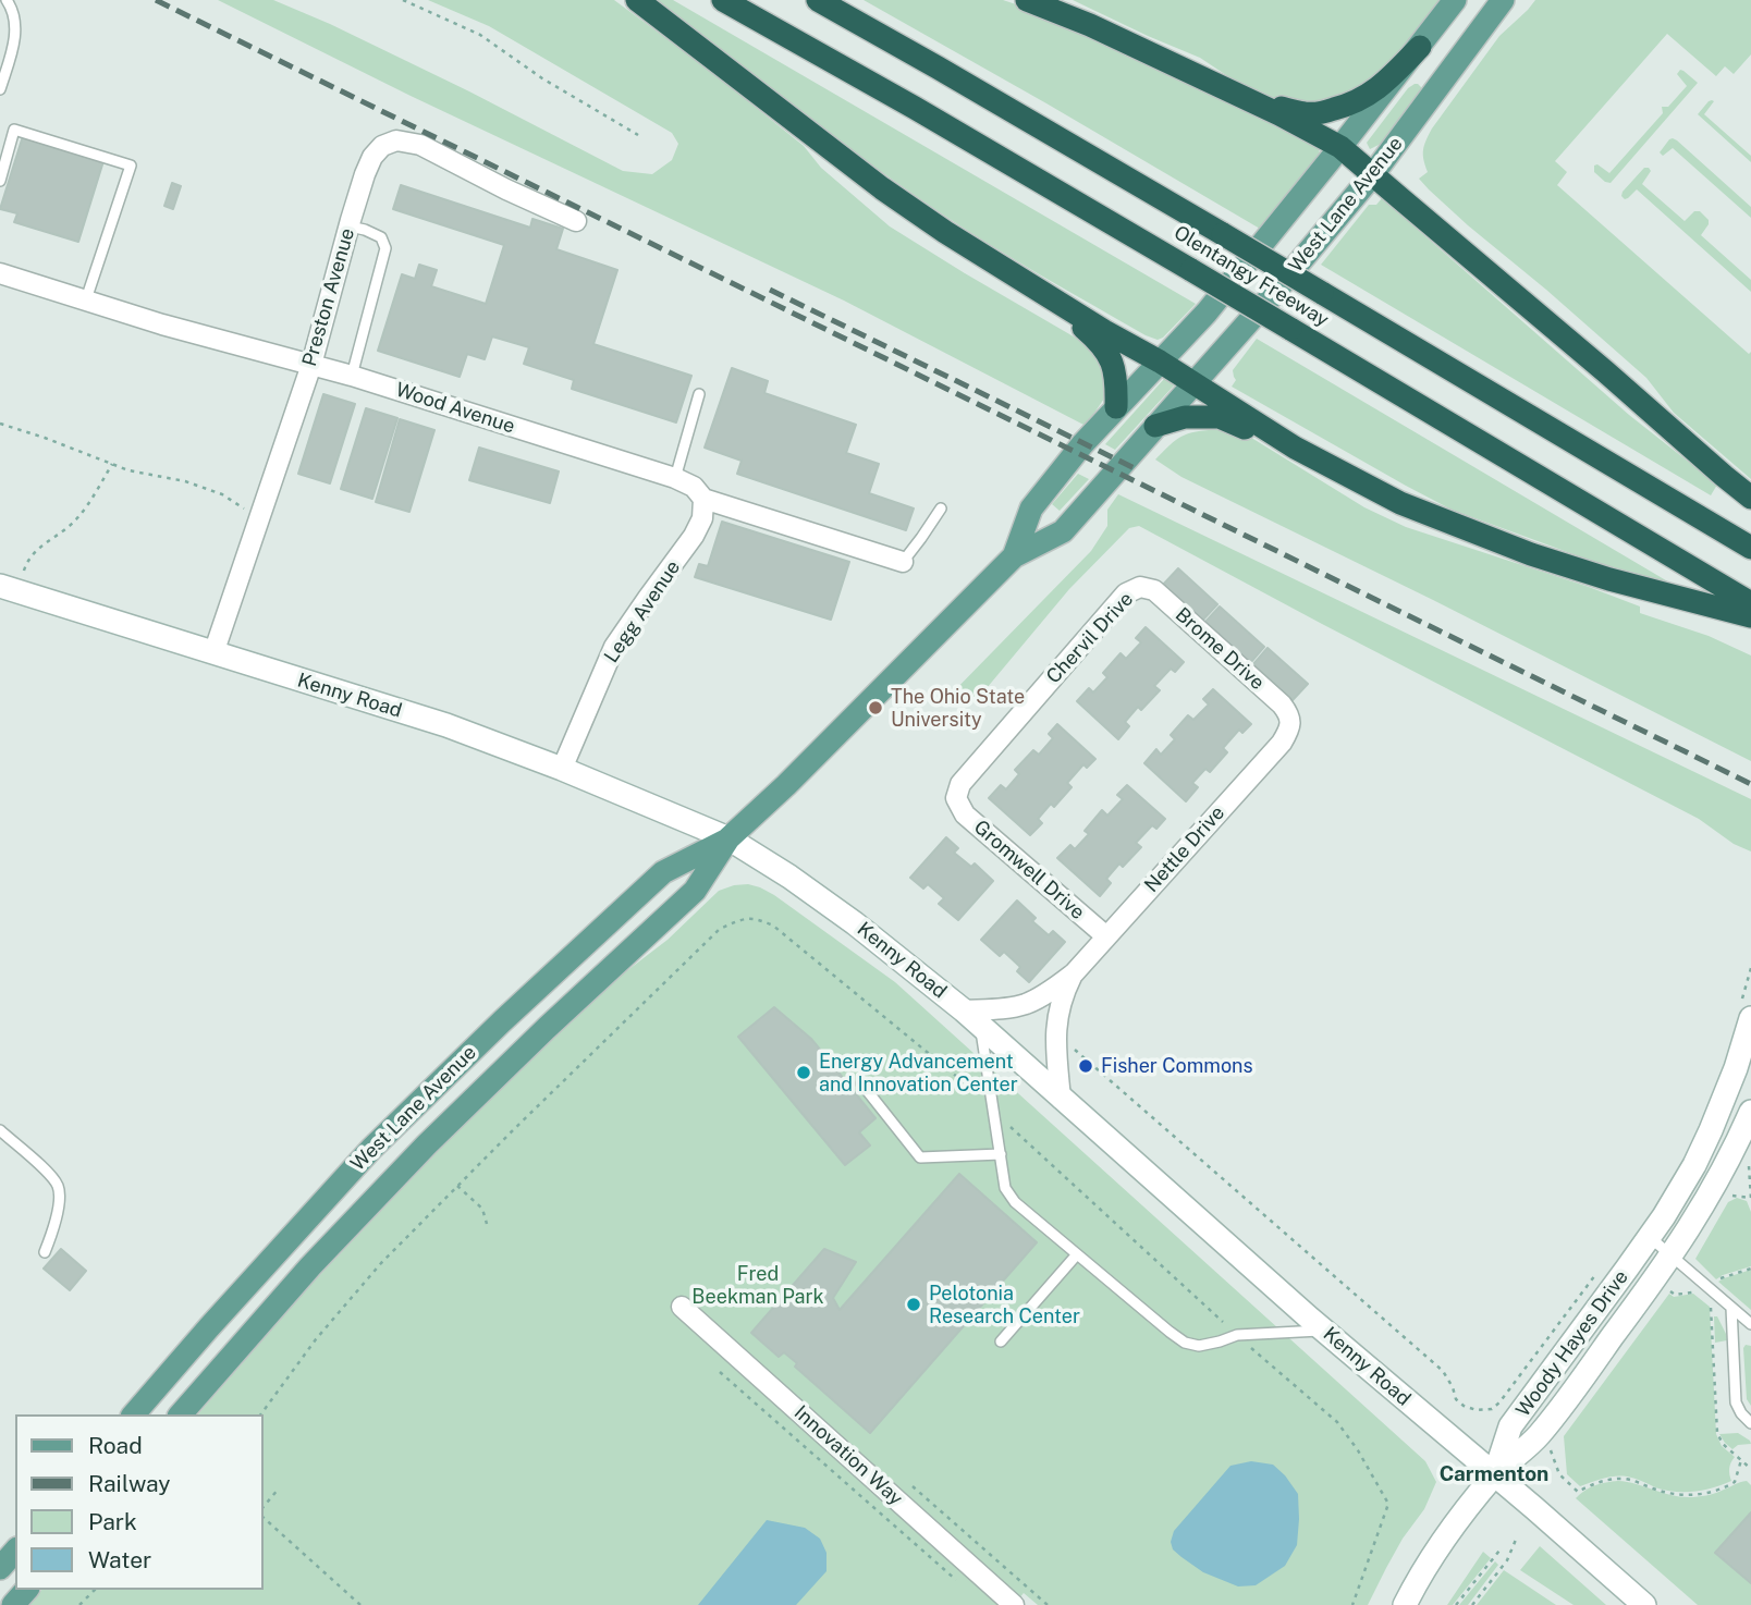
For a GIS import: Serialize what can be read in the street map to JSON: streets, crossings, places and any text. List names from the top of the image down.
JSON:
{
  "streets": {
    "highway": ["Olentangy Freeway"],
    "main road": ["West Lane Avenue"],
    "street": [
      "Preston Avenue",
      "Wood Avenue",
      "Legg Avenue",
      "Chervil Drive",
      "Brome Drive",
      "Kenny Road",
      "Nettle Drive",
      "Gromwell Drive",
      "Woody Hayes Drive",
      "Innovation Way"
    ]
  },
  "crossings": [
    ["West Lane Avenue", "Kenny Road"],
    ["Preston Avenue", "Wood Avenue"],
    ["Preston Avenue", "Kenny Road"],
    ["Wood Avenue", "Legg Avenue"],
    ["Legg Avenue", "Kenny Road"],
    ["Chervil Drive", "Brome Drive"],
    ["Chervil Drive", "Gromwell Drive"],
    ["Brome Drive", "Nettle Drive"],
    ["Kenny Road", "Nettle Drive"],
    ["Kenny Road", "Woody Hayes Drive"],
    ["Nettle Drive", "Gromwell Drive"]
  ],
  "districts": ["Carmenton"],
  "parks": ["Fred Beekman Park"],
  "places": [
    "The Ohio State University",
    "Fisher Commons",
    "Energy Advancement and Innovation Center",
    "Pelotonia Research Center"
  ],
  "legend": [
    "Road",
    "Railway",
    "Park",
    "Water"
  ]
}
